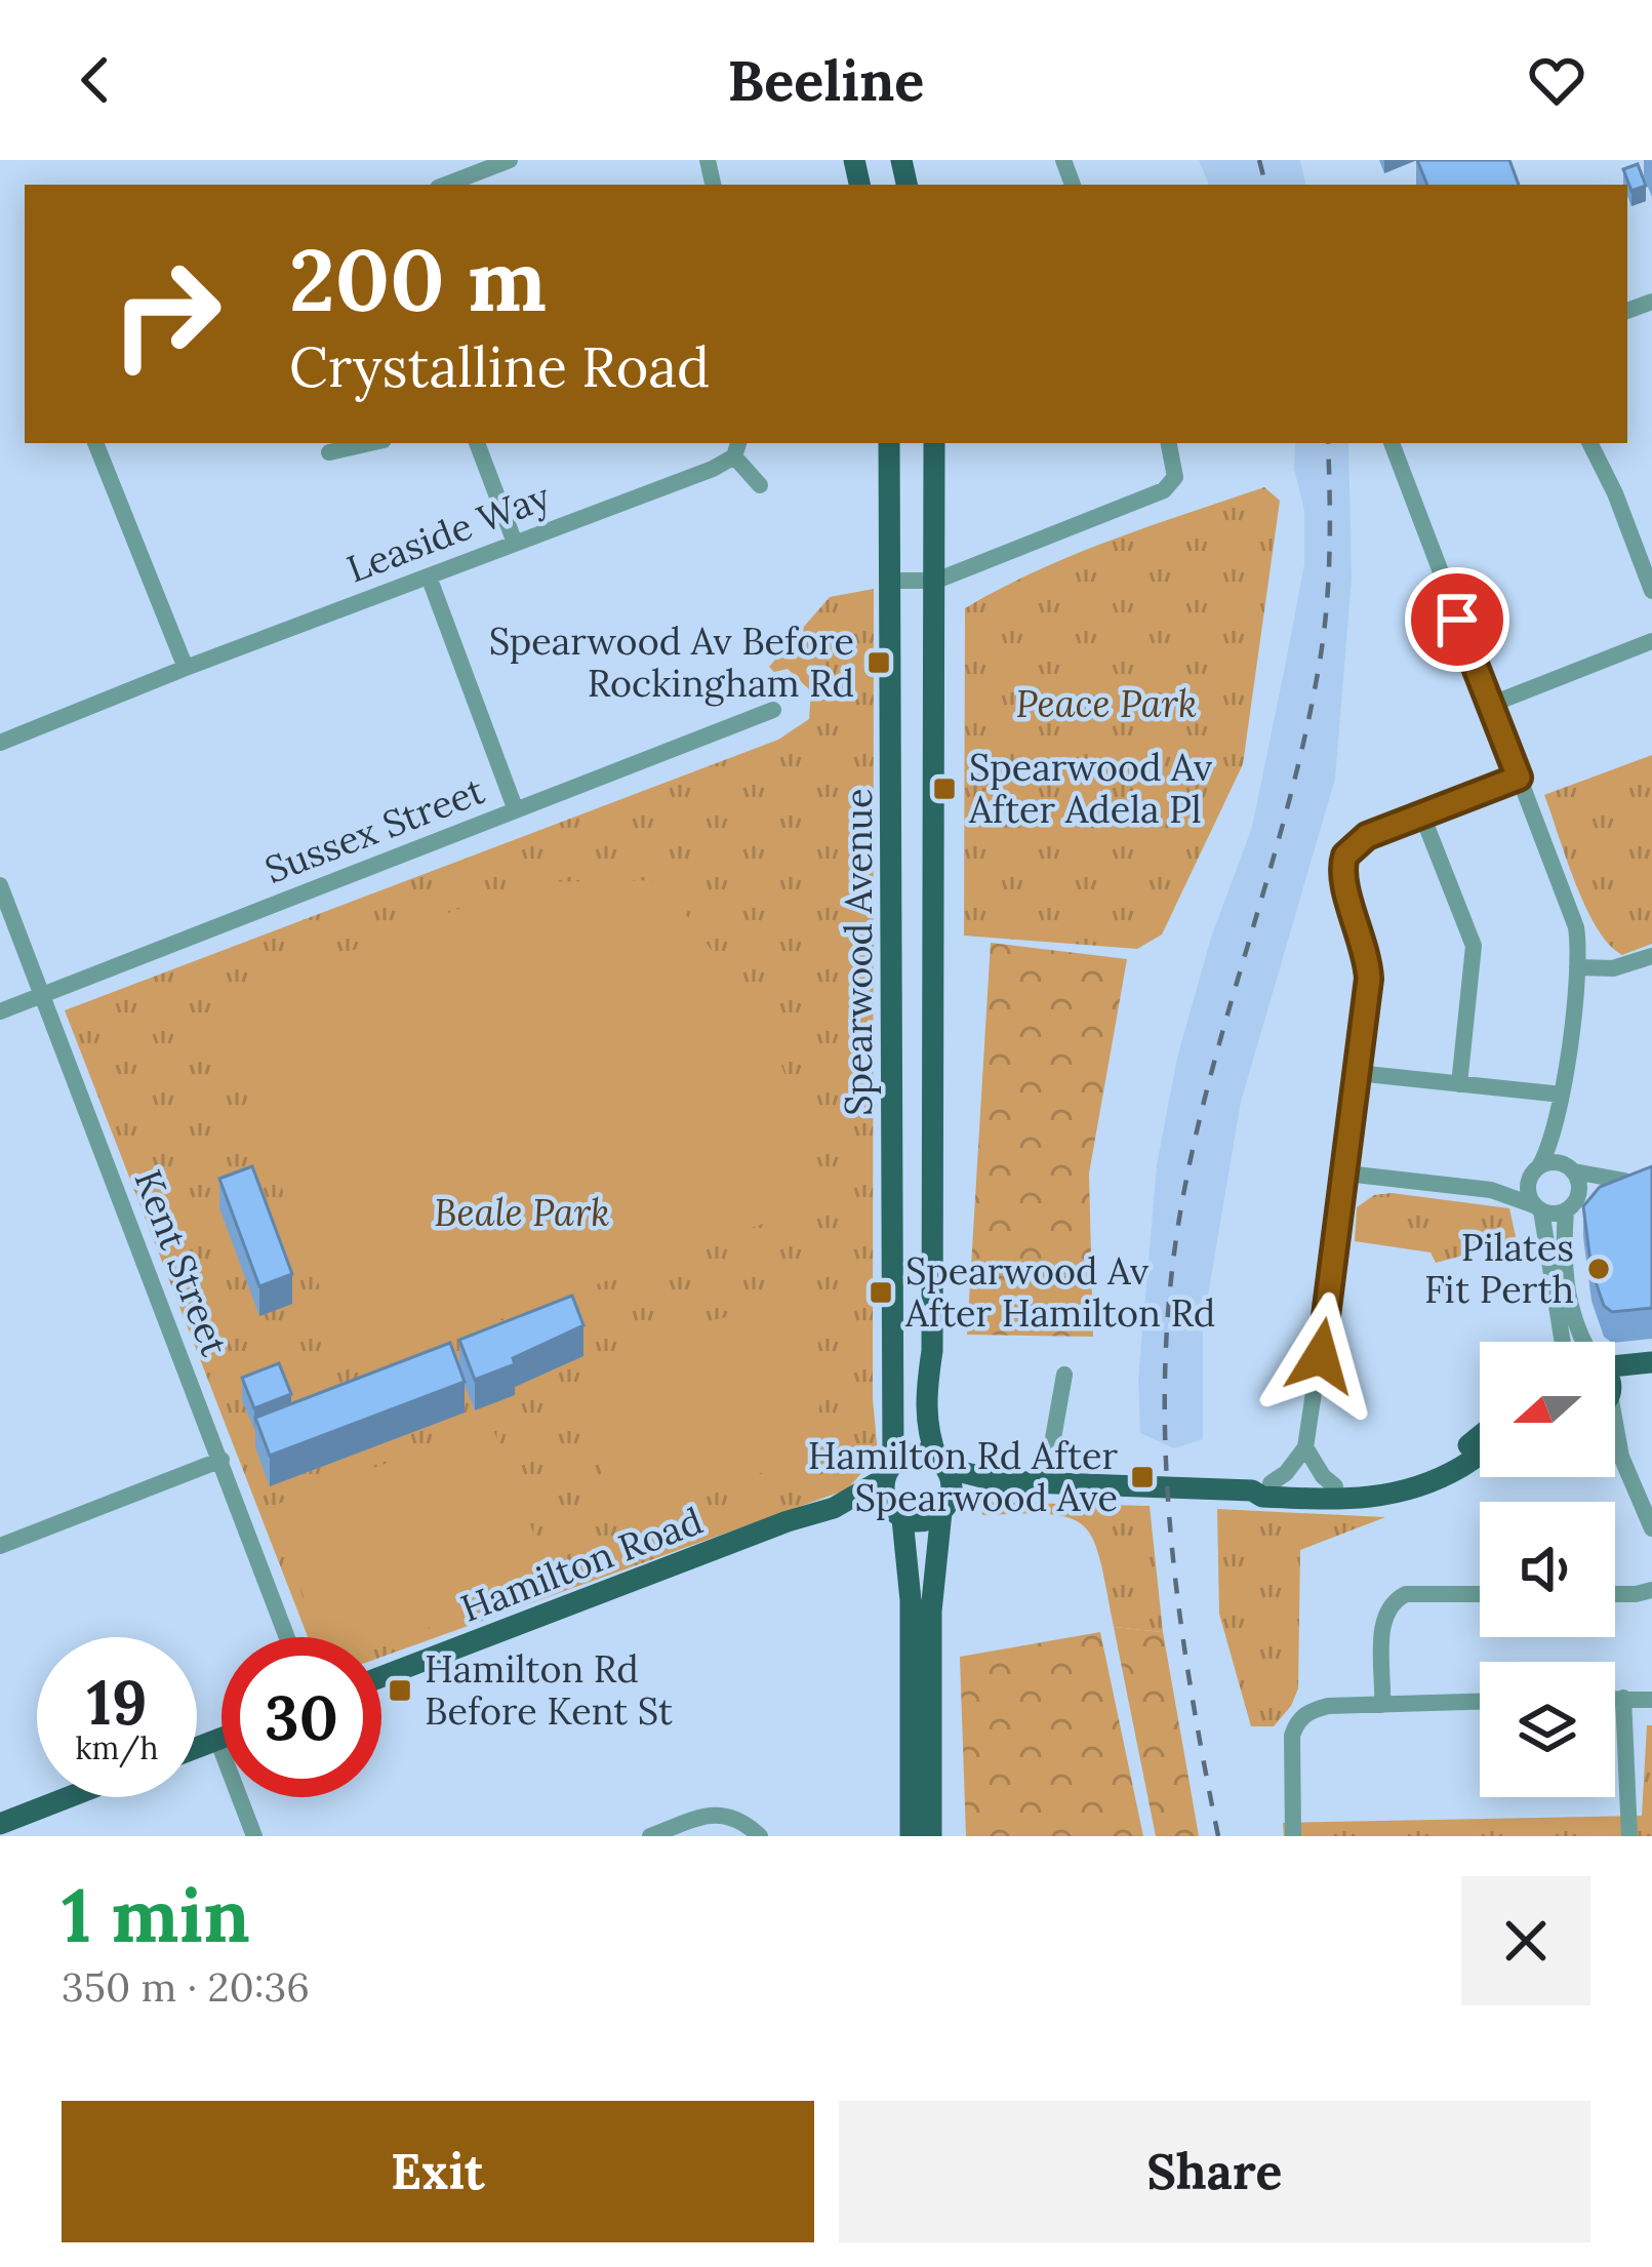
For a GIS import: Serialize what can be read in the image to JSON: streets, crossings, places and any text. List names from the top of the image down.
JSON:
{
  "streets": {
    "main road": ["Spearwood Avenue", "Hamilton Road"],
    "street": ["Leaside Way", "Sussex Street", "Kent Street"]
  },
  "crossings": [
    ["Sussex Street", "Kent Street"],
    ["Spearwood Avenue", "Hamilton Road"]
  ],
  "parks": ["Peace Park", "Beale Park"],
  "places": {
    "transit": [
      "Spearwood Av Before Rockingham Rd",
      "Spearwood Av After Adela Pl",
      "Spearwood Av After Hamilton Rd",
      "Hamilton Rd After Spearwood Ave",
      "Hamilton Rd Before Kent St"
    ],
    "other": ["Pilates Fit Perth"]
  },
  "north": "left",
  "page": {
    "header": "Beeline",
    "turn": ["200 m", "Crystalline Road"],
    "speed": "19 km/h",
    "limit": "30",
    "heading": ["1 min", "350 m · 20:36"],
    "buttons": ["Exit", "Share"]
  }
}
